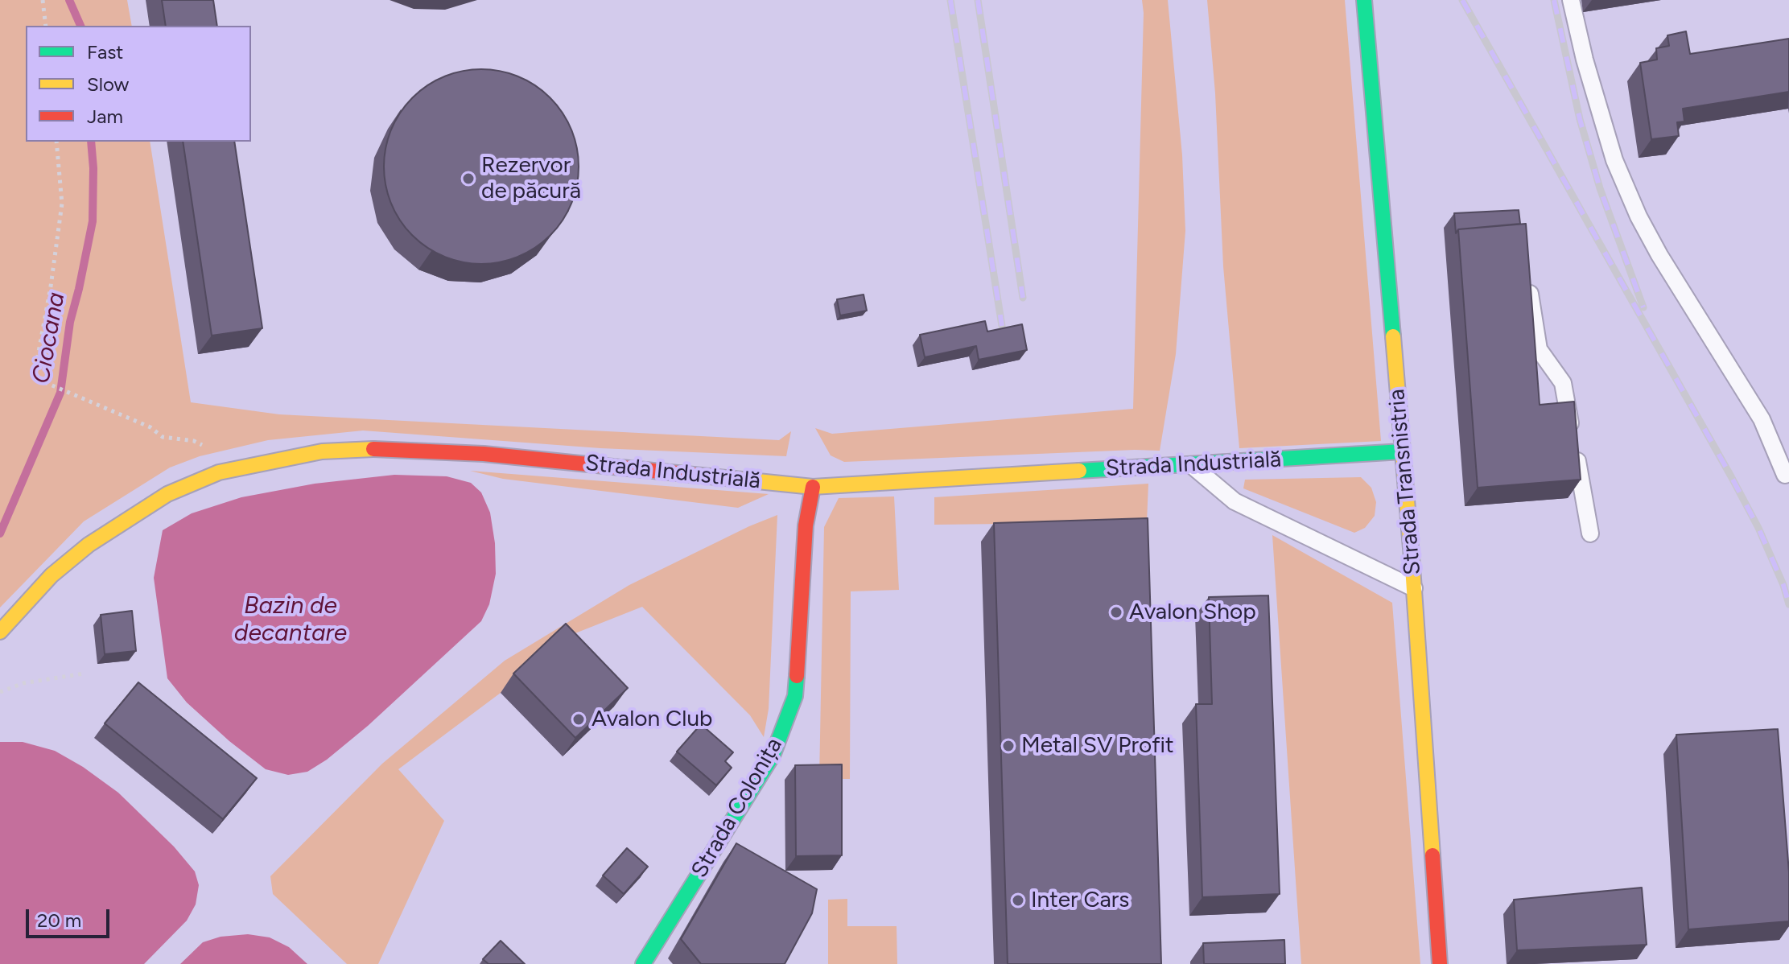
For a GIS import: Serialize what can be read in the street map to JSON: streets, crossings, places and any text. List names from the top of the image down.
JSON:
{
  "streets": {
    "street": ["Strada Industrială", "Strada Transnistria", "Strada Colonița"]
  },
  "crossings": [
    ["Strada Industrială", "Strada Transnistria"],
    ["Strada Industrială", "Strada Colonița"]
  ],
  "water": ["Ciocana", "Bazin de decantare"],
  "places": [
    "Rezervor de păcură",
    "Avalon Shop",
    "Avalon Club",
    "Metal SV Profit",
    "Inter Cars"
  ],
  "legend": ["Fast", "Slow", "Jam"],
  "scale_bar": "20 m"
}
